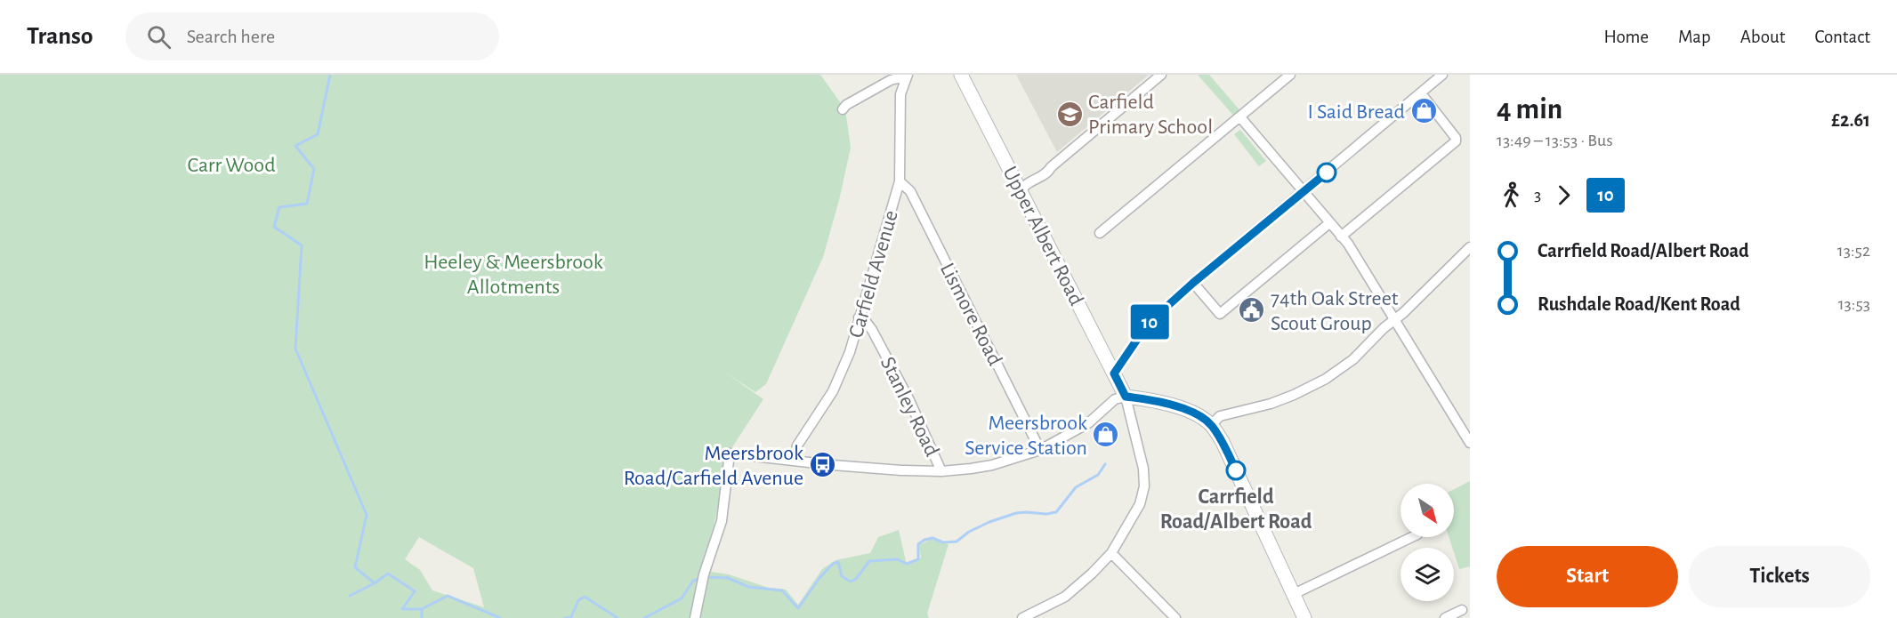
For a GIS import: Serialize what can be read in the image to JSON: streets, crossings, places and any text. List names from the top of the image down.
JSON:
{
  "streets": {
    "street": [
      "Upper Albert Road",
      "Carfield Avenue",
      "Lismore Road",
      "Stanley Road"
    ]
  },
  "crossings": [
    ["Carfield Avenue", "Lismore Road"],
    ["Carfield Avenue", "Stanley Road"]
  ],
  "parks": ["Carr Wood", "Heeley & Meersbrook Allotments"],
  "places": {
    "shop": ["I Said Bread", "Meersbrook Service Station"],
    "school or university": ["Carfield Primary School"],
    "public building": ["74th Oak Street Scout Group"],
    "bus stop": ["Meersbrook Road/Carfield Avenue"],
    "other": ["Carrfield Road/Albert Road"]
  },
  "lines": ["bus line 10"],
  "north": "bottom right",
  "page": {
    "header": "Transo",
    "search": "Search here",
    "nav": [
      "Home",
      "Map",
      "About",
      "Contact"
    ],
    "on_map": "10",
    "heading": ["4 min", "13:49 – 13:53 · Bus", "£2.61"],
    "legs": ["3", "10"],
    "list": [
      {
        "name": "Carrfield Road/Albert Road",
        "value": "13:52"
      },
      {
        "name": "Rushdale Road/Kent Road",
        "value": "13:53"
      }
    ],
    "buttons": ["Start", "Tickets"]
  }
}
